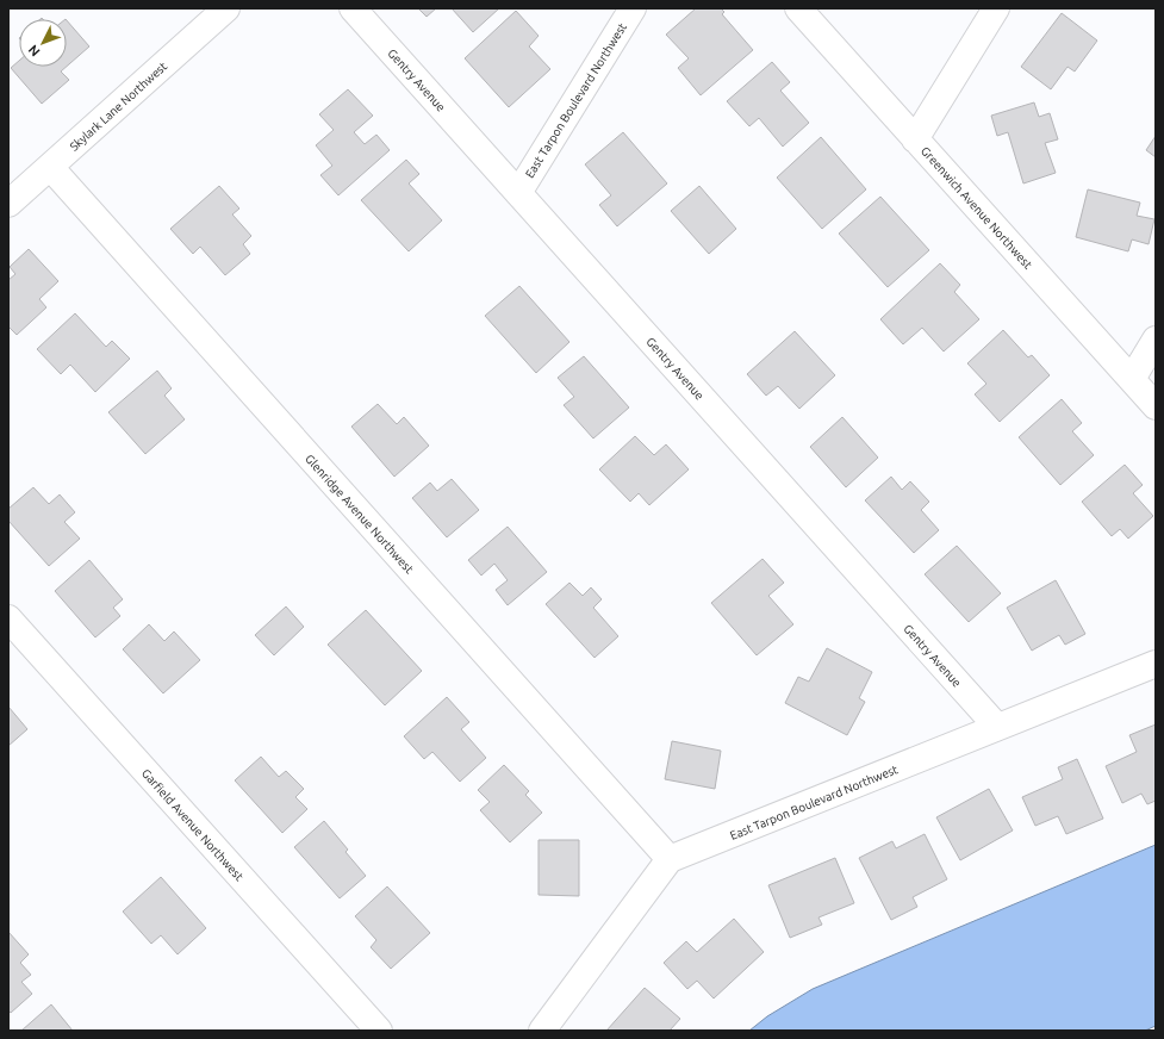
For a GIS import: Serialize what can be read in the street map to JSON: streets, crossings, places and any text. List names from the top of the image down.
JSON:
{
  "streets": {
    "street": [
      "Gentry Avenue",
      "East Tarpon Boulevard Northwest",
      "Skylark Lane Northwest",
      "Greenwich Avenue Northwest",
      "Glenridge Avenue Northwest",
      "Garfield Avenue Northwest"
    ]
  },
  "crossings": [
    ["Gentry Avenue", "East Tarpon Boulevard Northwest"],
    ["East Tarpon Boulevard Northwest", "Glenridge Avenue Northwest"],
    ["Skylark Lane Northwest", "Glenridge Avenue Northwest"]
  ],
  "north": "bottom left"
}
